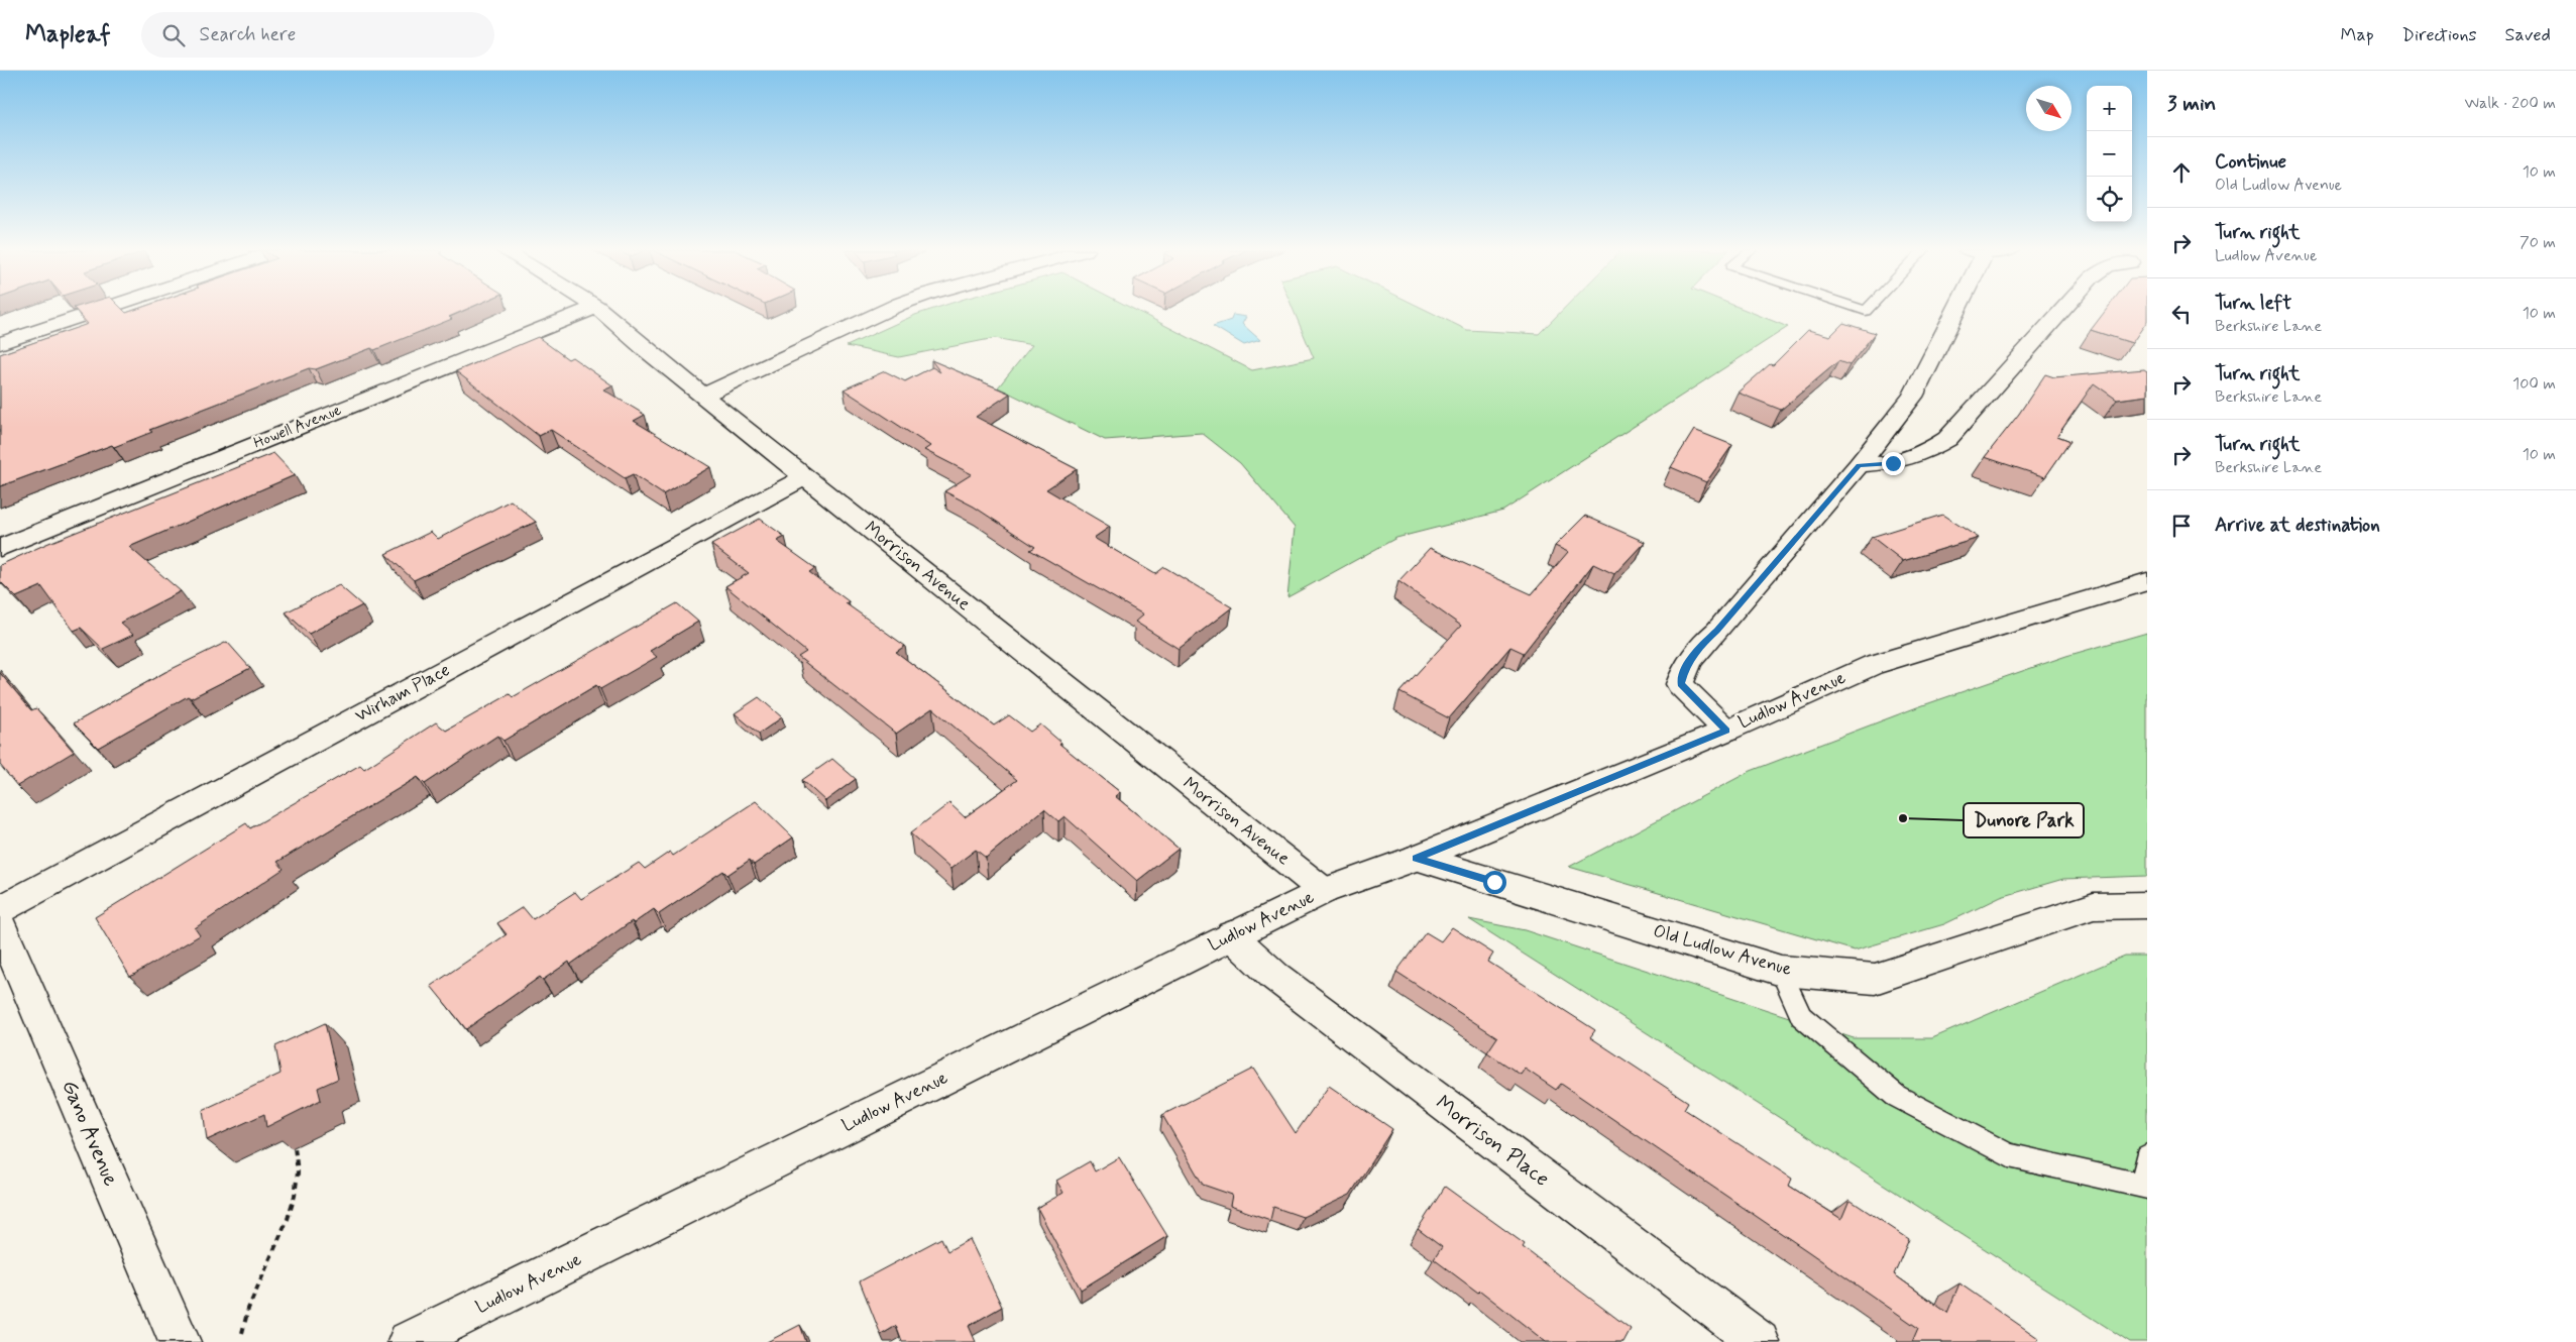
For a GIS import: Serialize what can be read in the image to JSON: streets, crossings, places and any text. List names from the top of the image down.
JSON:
{
  "streets": {
    "street": [
      "Howell Avenue",
      "Morrison Avenue",
      "Wirham Place",
      "Ludlow Avenue",
      "Old Ludlow Avenue",
      "Gano Avenue",
      "Morrison Place"
    ]
  },
  "crossings": [
    ["Morrison Avenue", "Wirham Place"],
    ["Morrison Avenue", "Ludlow Avenue"],
    ["Ludlow Avenue", "Old Ludlow Avenue"],
    ["Ludlow Avenue", "Morrison Place"]
  ],
  "places": ["Dunore Park"],
  "north": "bottom right",
  "page": {
    "header": "Mapleaf",
    "search": "Search here",
    "nav": ["Map", "Directions", "Saved"],
    "heading": ["3 min", "Walk · 200 m"],
    "map_buttons": ["+", "−"],
    "list": [
      ["Continue", "Old Ludlow Avenue", "10 m"],
      ["Turn right", "Ludlow Avenue", "70 m"],
      ["Turn left", "Berkshire Lane", "10 m"],
      ["Turn right", "Berkshire Lane", "100 m"],
      ["Turn right", "Berkshire Lane", "10 m"],
      "Arrive at destination"
    ]
  }
}
